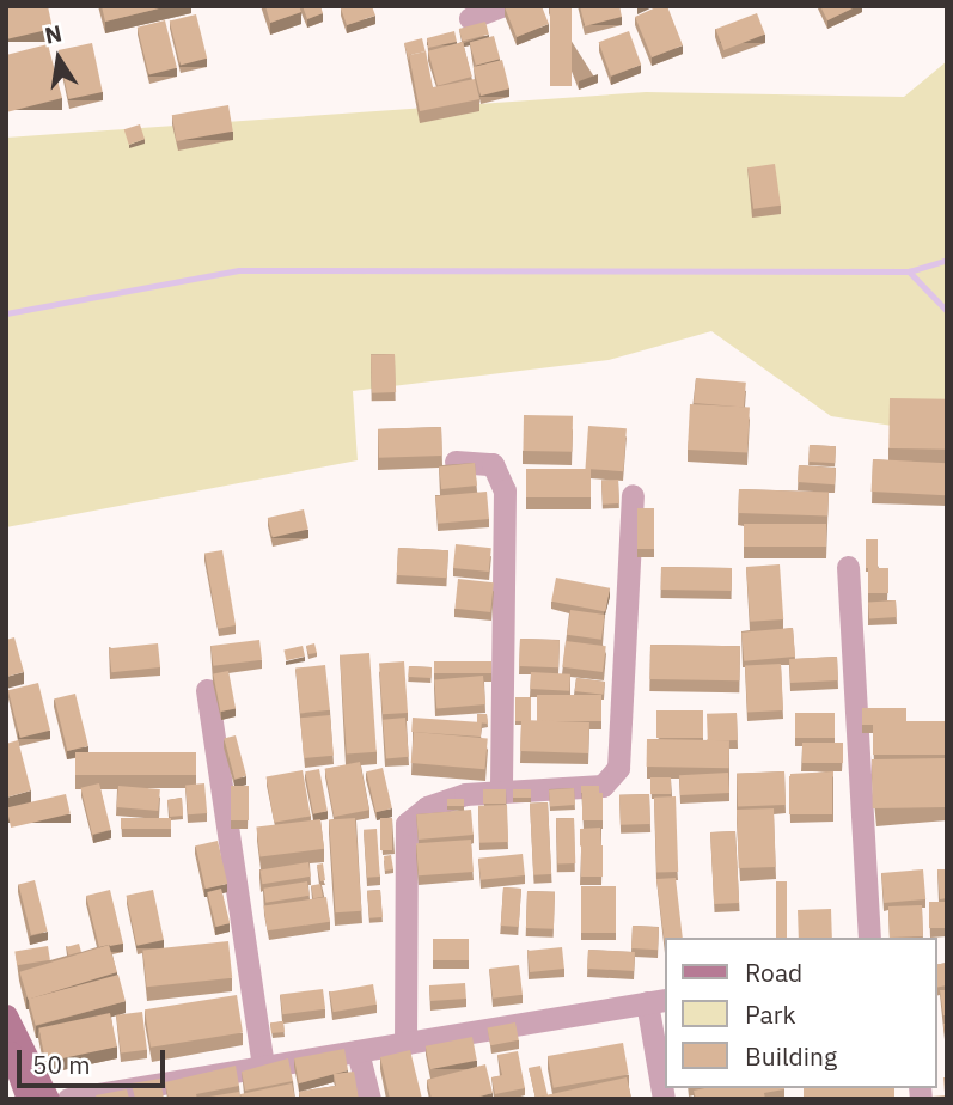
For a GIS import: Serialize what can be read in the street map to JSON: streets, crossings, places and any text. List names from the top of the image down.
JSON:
{
  "legend": ["Road", "Park", "Building"],
  "scale_bar": "50 m",
  "north": "top"
}
